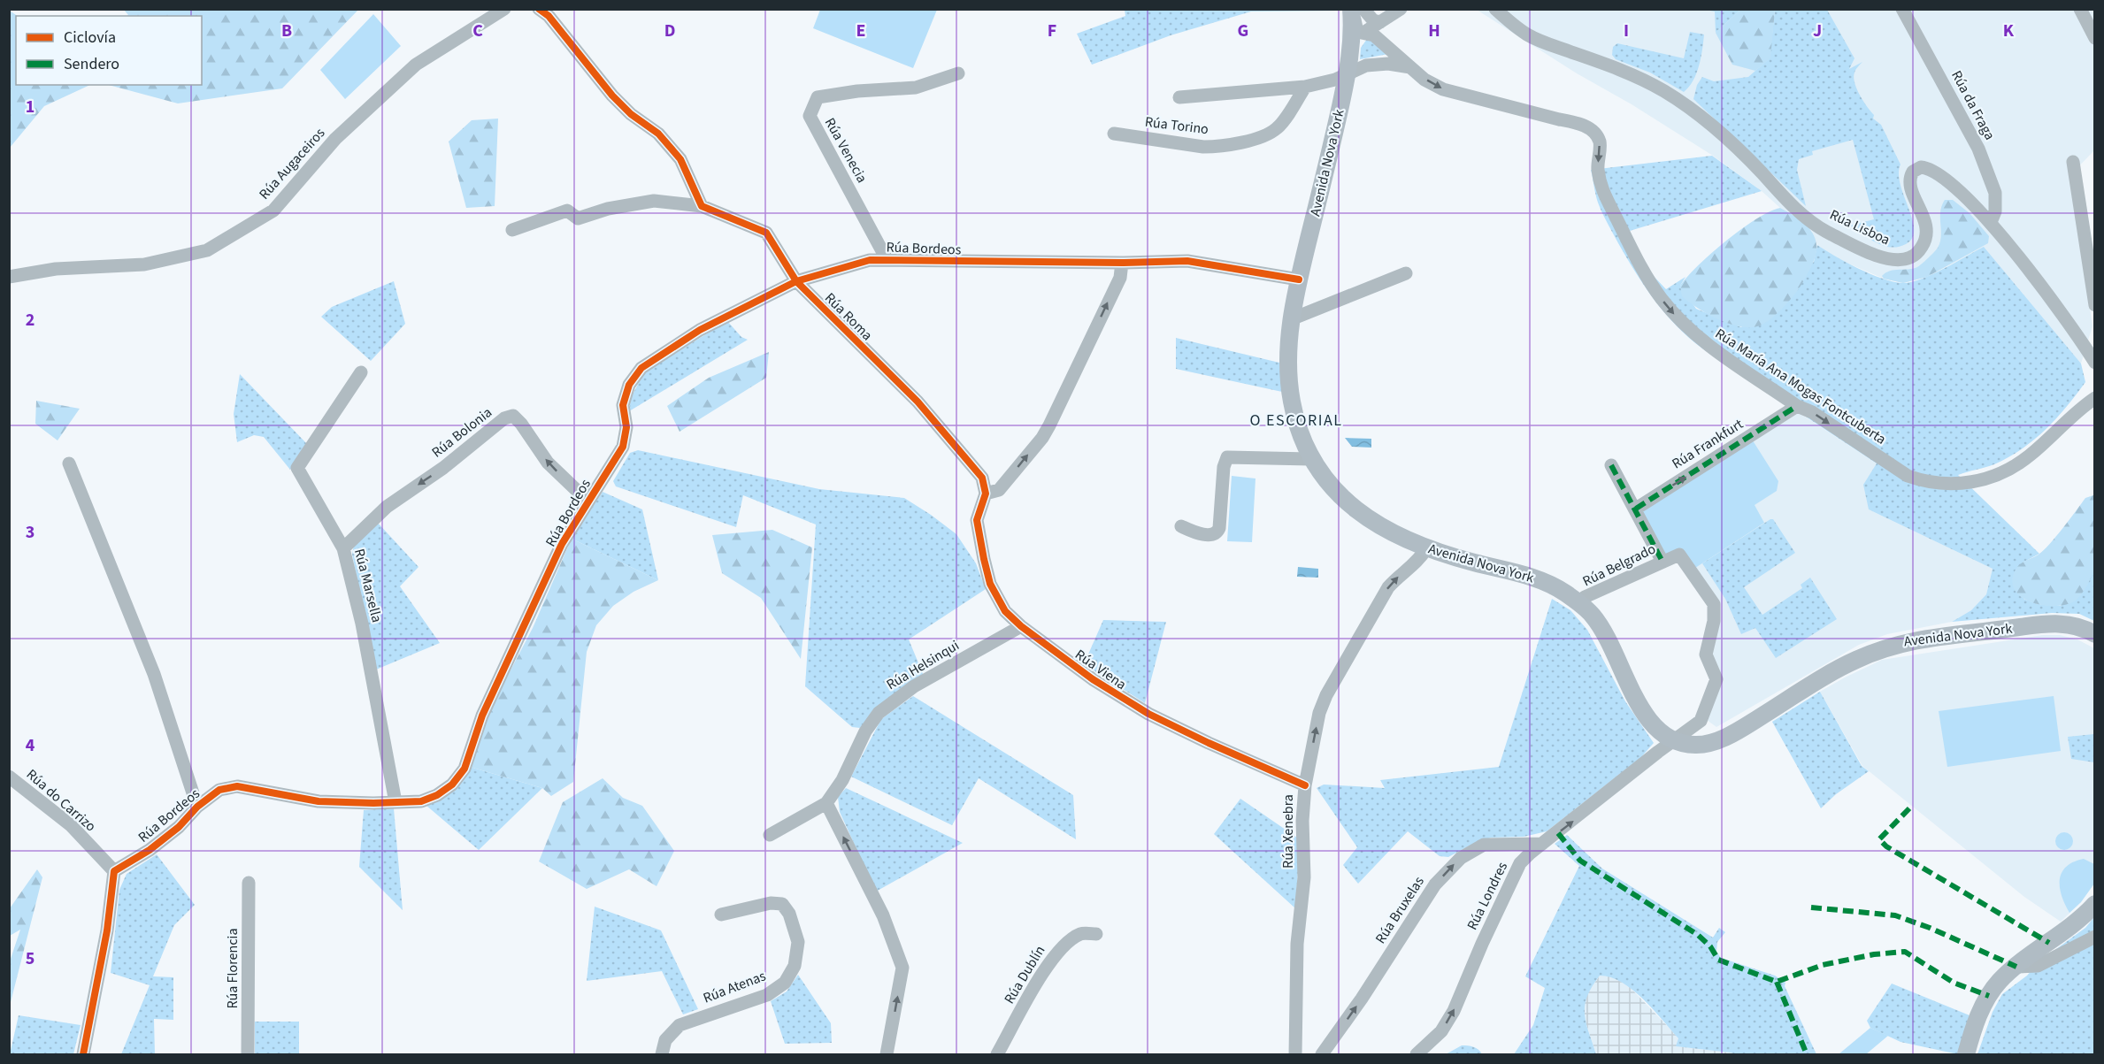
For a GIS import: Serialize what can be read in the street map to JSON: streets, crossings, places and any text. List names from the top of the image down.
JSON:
{
  "streets": {
    "main road": ["Avenida Nova York"],
    "street": [
      "Rúa da Fraga",
      "Rúa Torino",
      "Rúa Venecia",
      "Rúa Augaceiros",
      "Rúa Lisboa",
      "Rúa Bordeos",
      "Rúa Roma",
      "Rúa María Ana Mogas Fontcuberta",
      "Rúa Bolonia",
      "Rúa Frankfurt",
      "Rúa Belgrado",
      "Rúa Marsella",
      "Rúa Helsinqui",
      "Rúa Viena",
      "Rúa do Carrizo",
      "Rúa Xenebra",
      "Rúa Londres",
      "Rúa Bruxelas",
      "Rúa Florencia",
      "Rúa Dublín",
      "Rúa Atenas"
    ]
  },
  "crossings": [
    ["Rúa da Fraga", "Rúa Lisboa"],
    ["Rúa Torino", "Avenida Nova York"],
    ["Rúa Venecia", "Rúa Bordeos"],
    ["Avenida Nova York", "Rúa Bordeos"],
    ["Avenida Nova York", "Rúa María Ana Mogas Fontcuberta"],
    ["Avenida Nova York", "Rúa Belgrado"],
    ["Avenida Nova York", "Rúa Xenebra"],
    ["Avenida Nova York", "Rúa Londres"],
    ["Rúa Bordeos", "Rúa Roma"],
    ["Rúa Bordeos", "Rúa Bolonia"],
    ["Rúa Bordeos", "Rúa Marsella"],
    ["Rúa Bordeos", "Rúa do Carrizo"],
    ["Rúa Roma", "Rúa Viena"],
    ["Rúa María Ana Mogas Fontcuberta", "Rúa Frankfurt"],
    ["Rúa Bolonia", "Rúa Marsella"],
    ["Rúa Belgrado", "Rúa Londres"],
    ["Rúa Helsinqui", "Rúa Viena"],
    ["Rúa Viena", "Rúa Xenebra"],
    ["Rúa Londres", "Rúa Bruxelas"]
  ],
  "one_way": [
    "Rúa María Ana Mogas Fontcuberta",
    "Rúa Frankfurt",
    "Rúa Xenebra",
    "Rúa Londres",
    "Rúa Bruxelas"
  ],
  "districts": ["O ESCORIAL"],
  "legend": ["Ciclovía", "Sendero"],
  "grid": {
    "columns": [
      "B",
      "C",
      "D",
      "E",
      "F",
      "G",
      "H",
      "I",
      "J",
      "K"
    ],
    "rows": [
      "1",
      "2",
      "3",
      "4",
      "5"
    ]
  }
}
